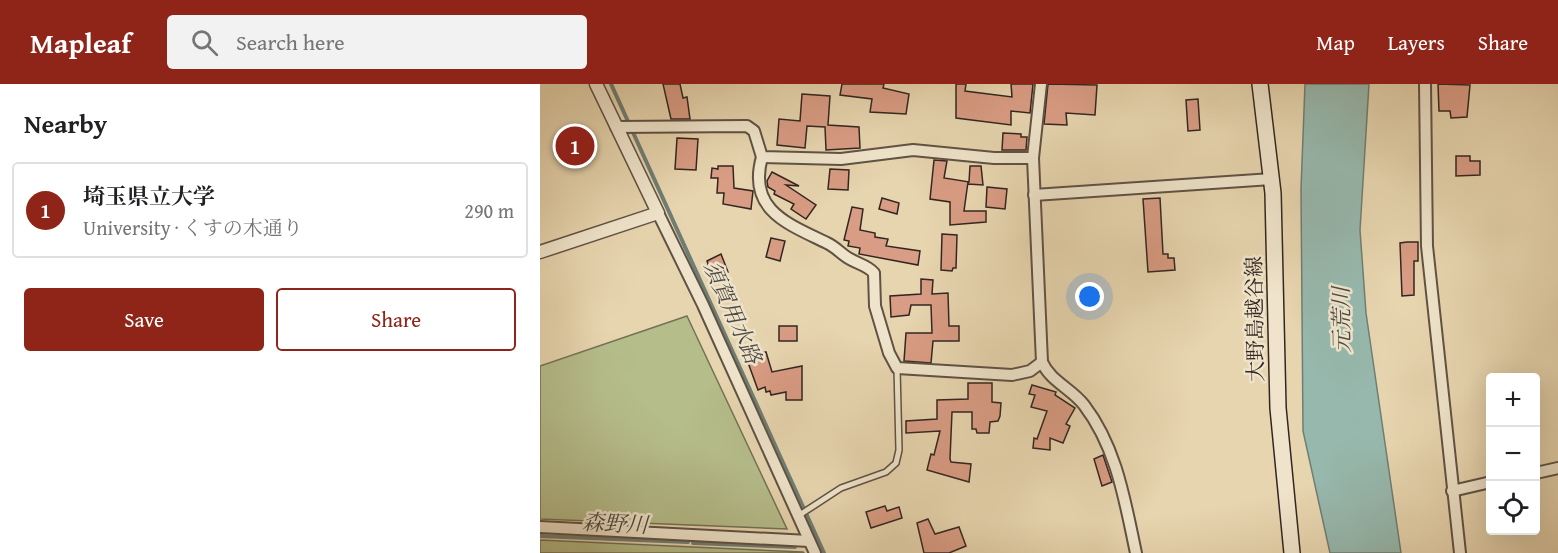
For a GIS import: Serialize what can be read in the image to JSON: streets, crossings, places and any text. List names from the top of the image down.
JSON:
{
  "streets": {
    "main road": ["大野島越谷線"]
  },
  "water": ["須賀用水路", "元荒川", "森野川"],
  "page": {
    "header": "Mapleaf",
    "search": "Search here",
    "nav": ["Map", "Layers", "Share"],
    "heading": "Nearby",
    "pins": "1",
    "list": [
      {
        "mark": "1",
        "name": "埼玉県立大学",
        "note": "University · くすの木通り",
        "value": "290 m"
      }
    ],
    "buttons": ["Save", "Share"],
    "map_buttons": ["+", "−"]
  }
}
